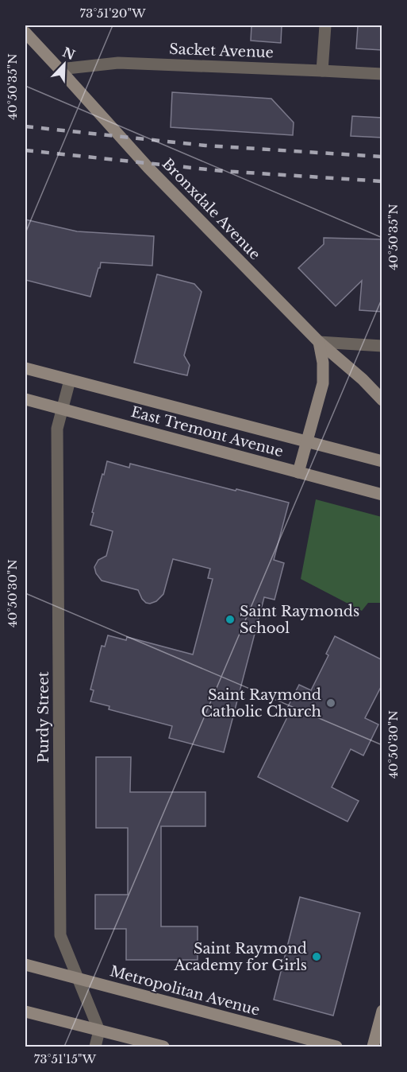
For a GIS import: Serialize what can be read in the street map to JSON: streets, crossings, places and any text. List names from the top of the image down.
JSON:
{
  "streets": {
    "street": [
      "Sacket Avenue",
      "Bronxdale Avenue",
      "East Tremont Avenue",
      "Purdy Street",
      "Metropolitan Avenue"
    ]
  },
  "crossings": [
    ["Sacket Avenue", "Bronxdale Avenue"],
    ["East Tremont Avenue", "Purdy Street"],
    ["Purdy Street", "Metropolitan Avenue"]
  ],
  "places": ["Saint Raymonds School", "Saint Raymond Catholic Church", "Saint Raymond Academy for Girls"],
  "north": "top right",
  "coordinates": [
    "73°51'20\"W",
    "40°50'35\"N",
    "40°50'30\"N",
    "73°51'15\"W"
  ]
}
